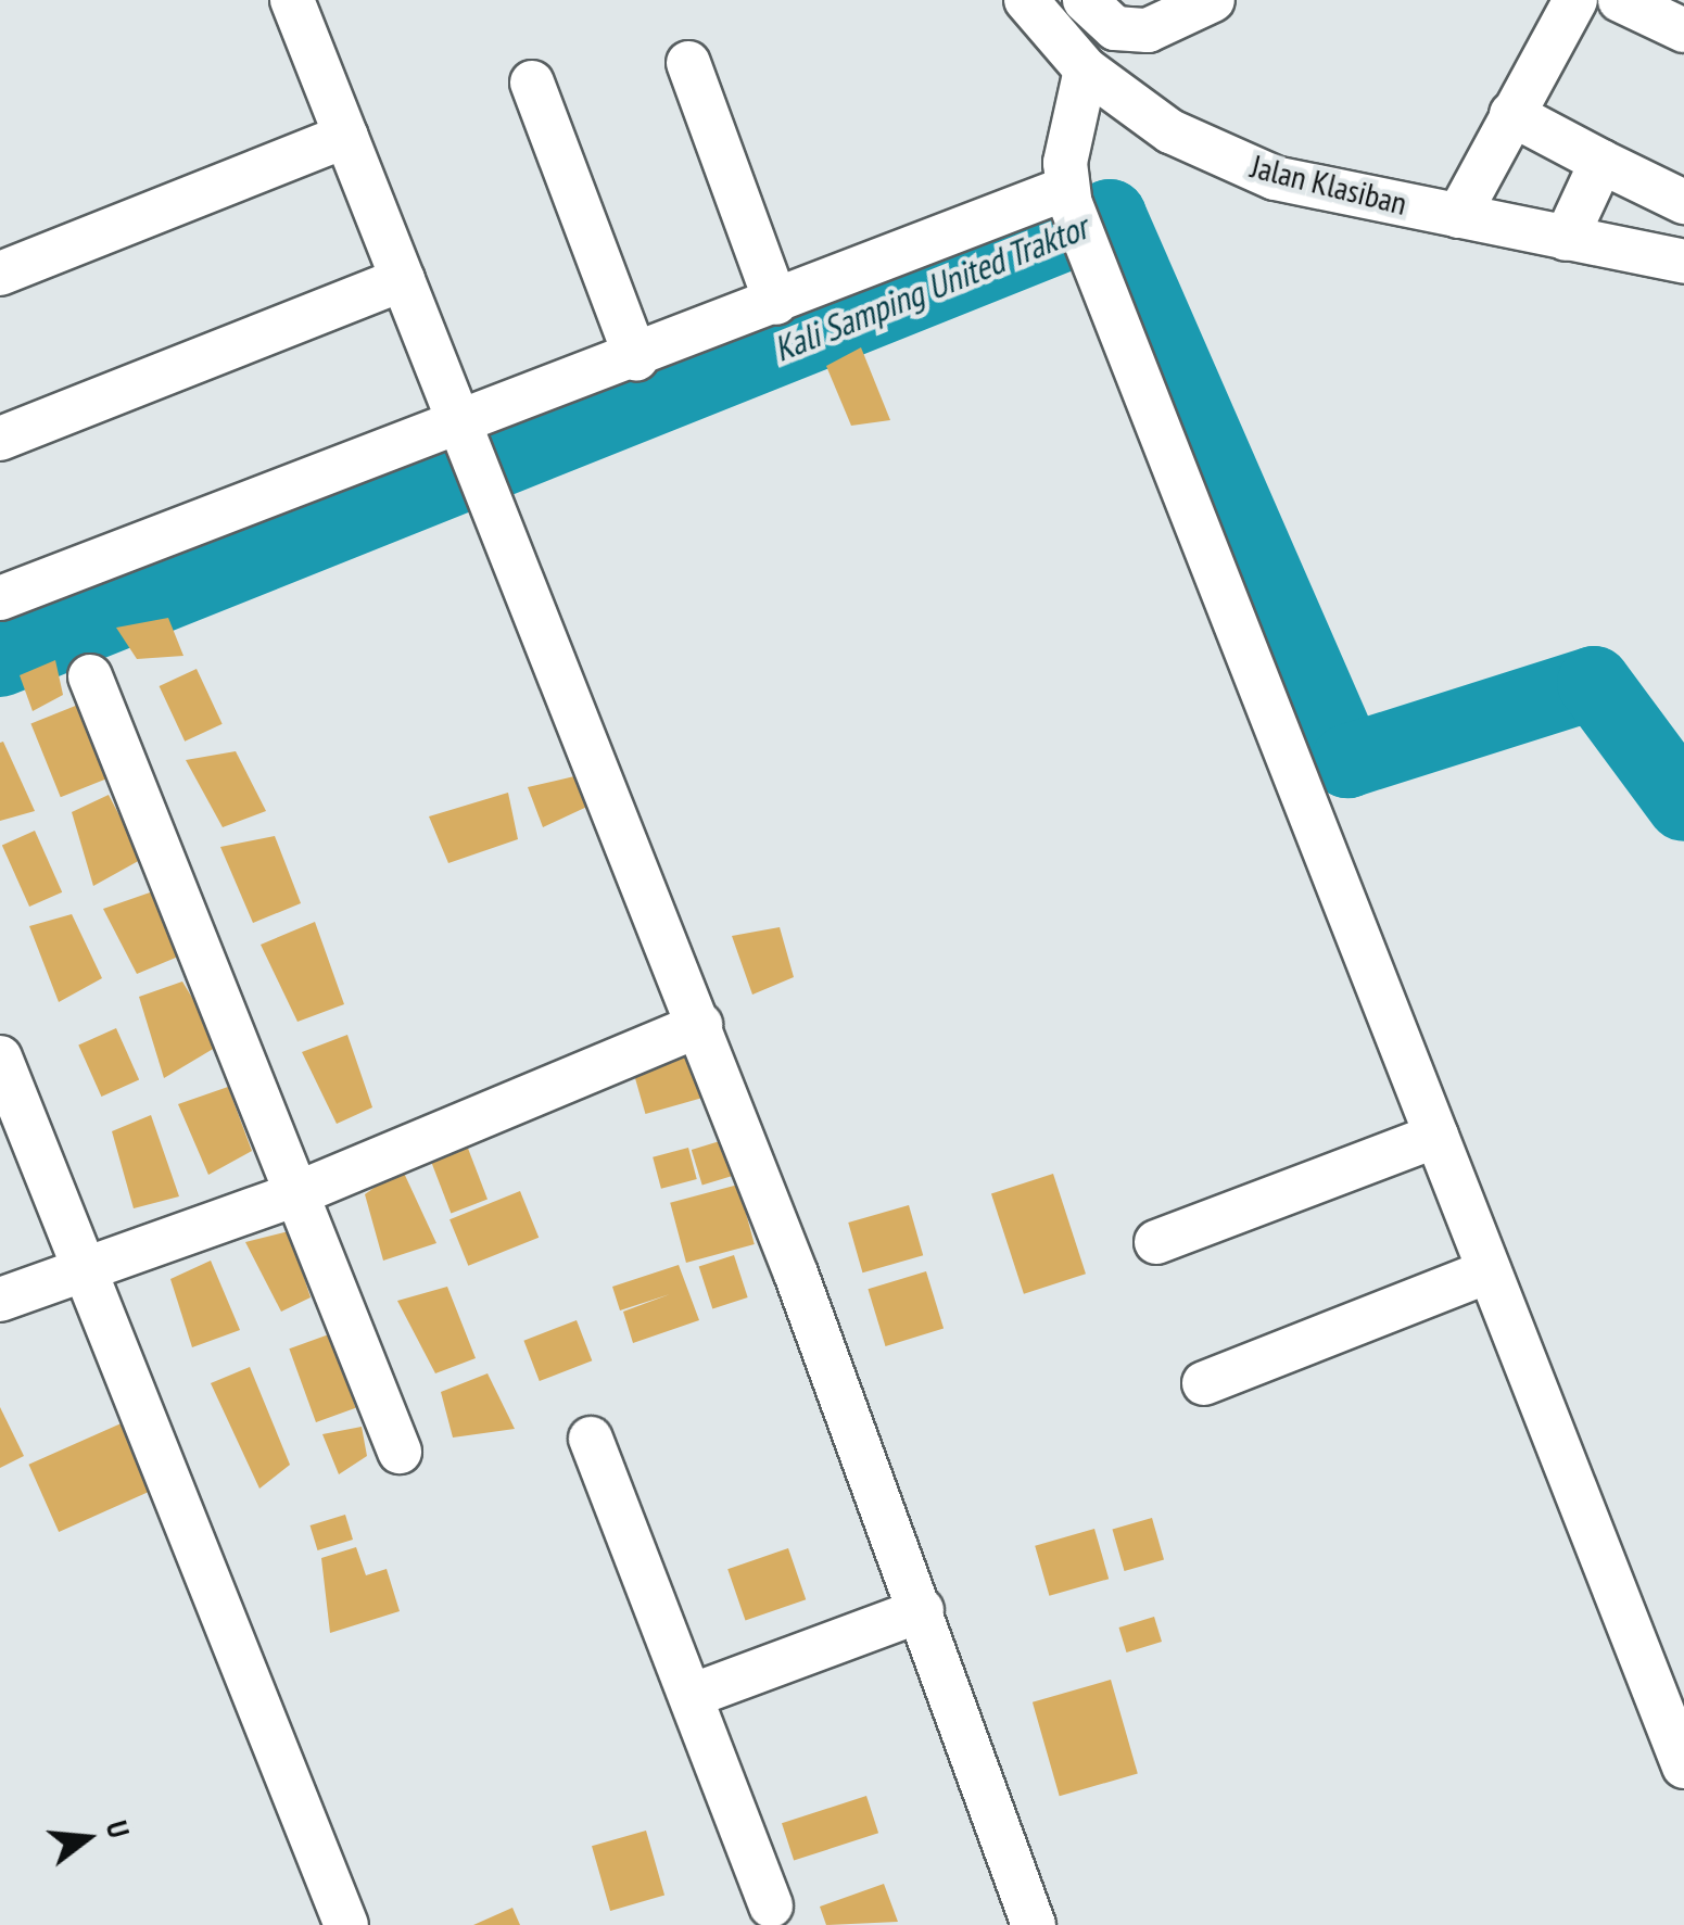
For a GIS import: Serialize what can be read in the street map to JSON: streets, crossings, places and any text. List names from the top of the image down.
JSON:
{
  "streets": {
    "street": ["Jalan Klasiban"]
  },
  "water": ["Kali Samping United Traktor"],
  "north": "right"
}
